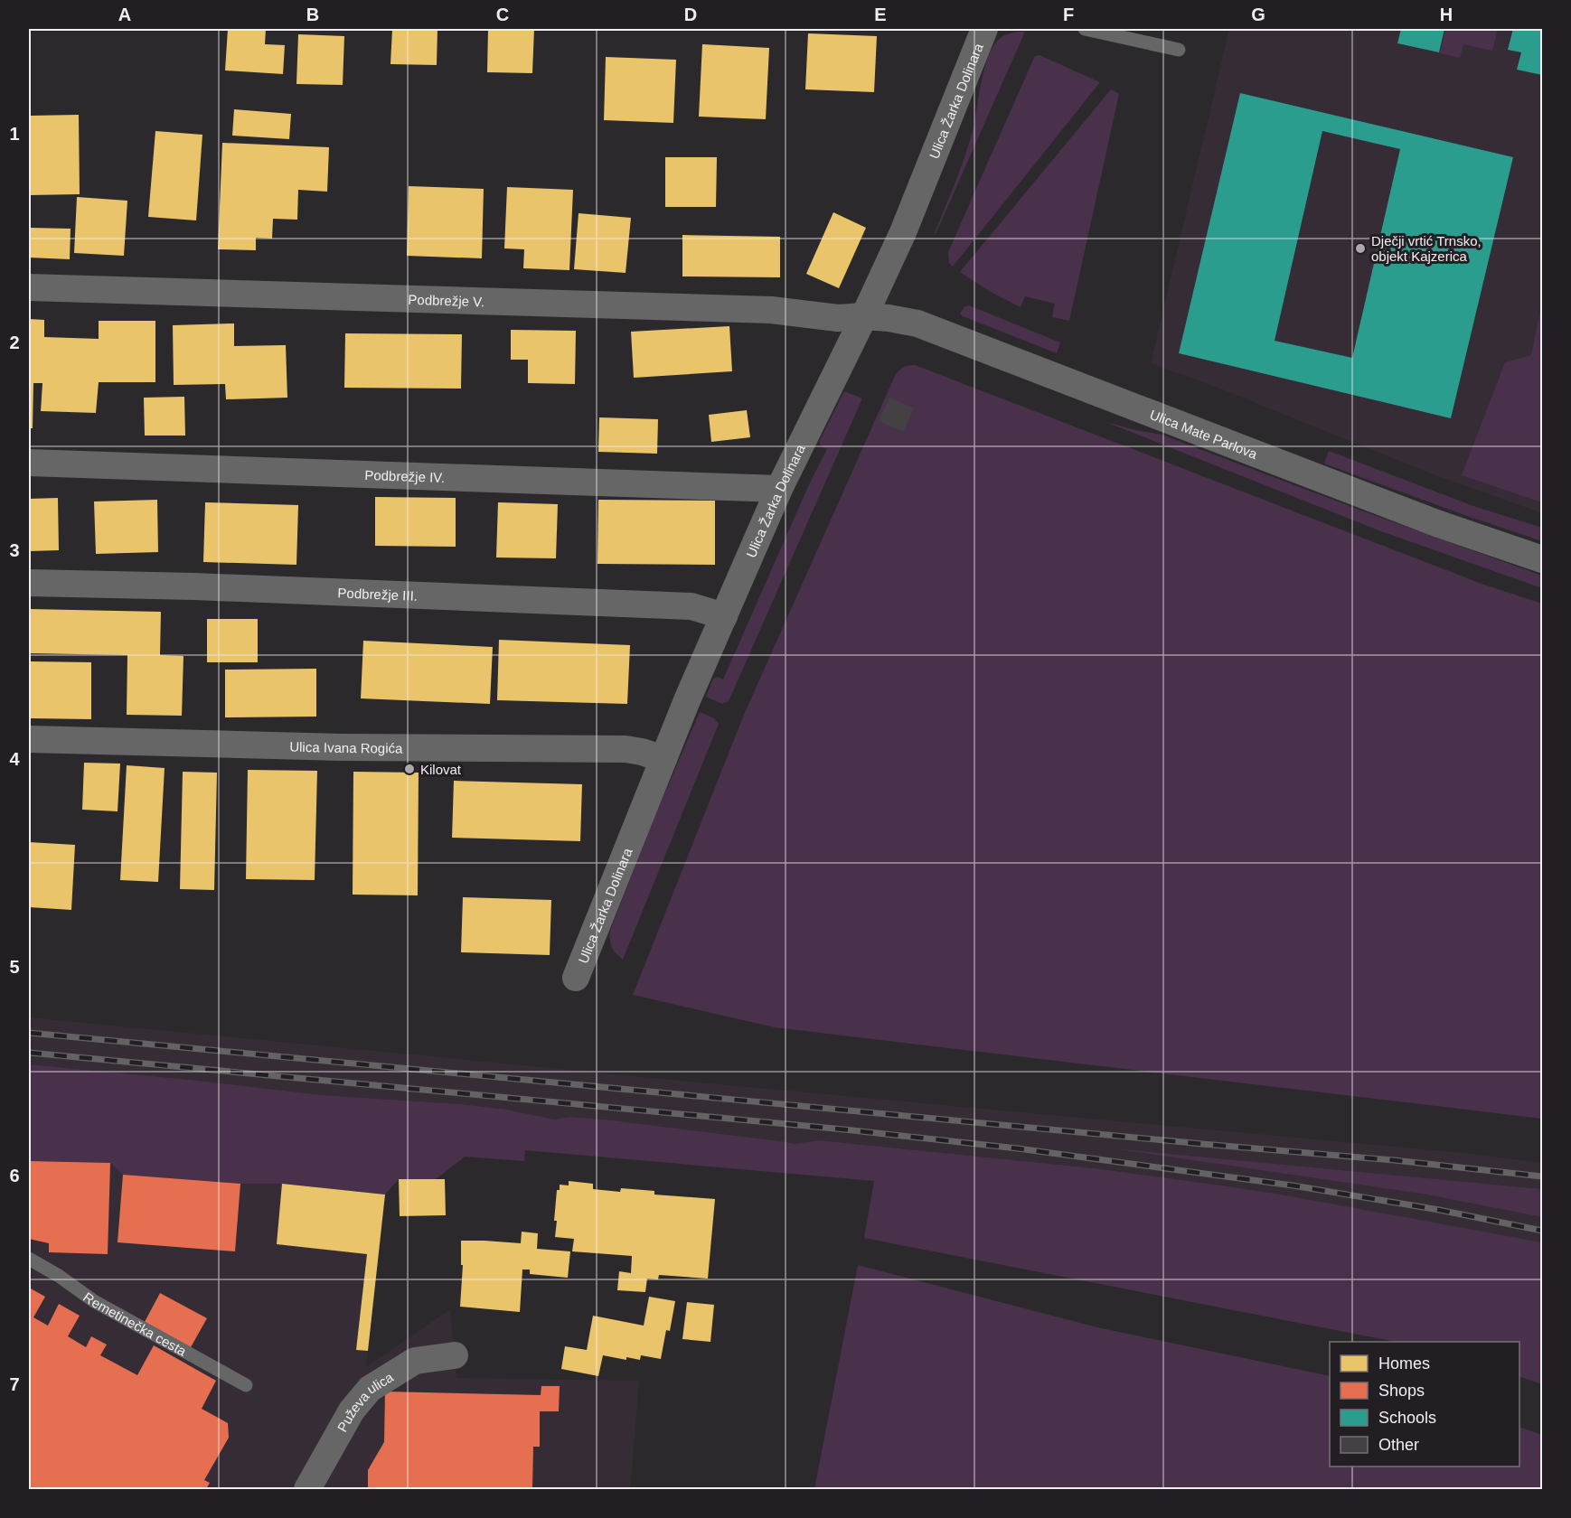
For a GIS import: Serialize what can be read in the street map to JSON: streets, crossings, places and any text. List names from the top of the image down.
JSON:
{
  "streets": {
    "street": [
      "Ulica Žarka Dolinara",
      "Podbrežje V.",
      "Ulica Mate Parlova",
      "Podbrežje IV.",
      "Podbrežje III.",
      "Ulica Ivana Rogića",
      "Puževa ulica"
    ],
    "lane": ["Remetinečka cesta"]
  },
  "crossings": [
    ["Ulica Žarka Dolinara", "Podbrežje V."],
    ["Ulica Žarka Dolinara", "Ulica Mate Parlova"],
    ["Ulica Žarka Dolinara", "Podbrežje IV."],
    ["Ulica Žarka Dolinara", "Podbrežje III."],
    ["Ulica Žarka Dolinara", "Ulica Ivana Rogića"],
    ["Podbrežje V.", "Ulica Mate Parlova"]
  ],
  "places": ["Dječji vrtić Trnsko, objekt Kajzerica", "Kilovat"],
  "legend": [
    "Homes",
    "Shops",
    "Schools",
    "Other"
  ],
  "grid": {
    "columns": [
      "A",
      "B",
      "C",
      "D",
      "E",
      "F",
      "G",
      "H"
    ],
    "rows": [
      "1",
      "2",
      "3",
      "4",
      "5",
      "6",
      "7"
    ]
  }
}
